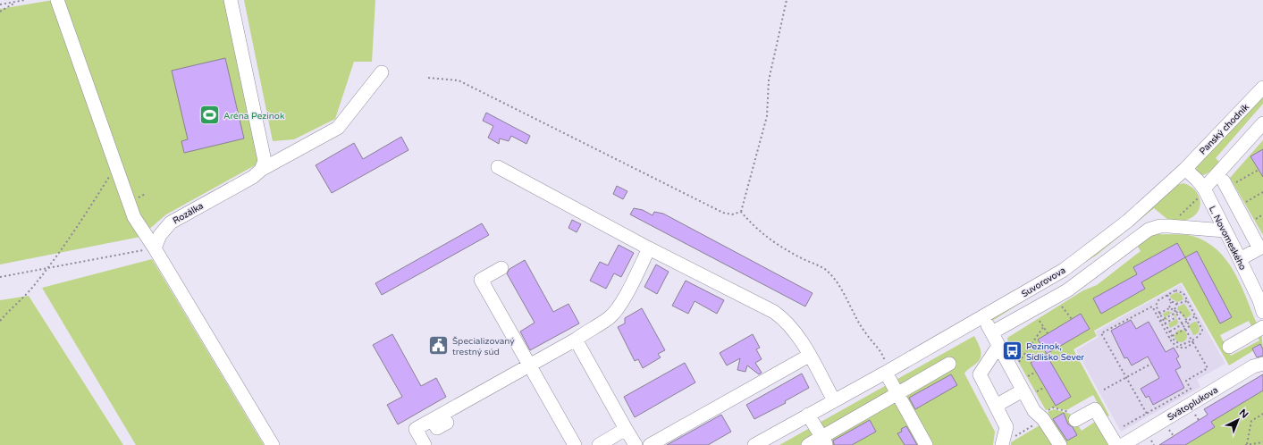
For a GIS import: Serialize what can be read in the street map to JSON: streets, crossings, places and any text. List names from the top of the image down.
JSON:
{
  "streets": {
    "street": [
      "Panský chodník",
      "Rozálka",
      "L. Novomeského",
      "Suvorovova",
      "Svätoplukova"
    ]
  },
  "crossings": [
    ["Panský chodník", "L. Novomeského"],
    ["Panský chodník", "Suvorovova"],
    ["L. Novomeského", "Suvorovova"]
  ],
  "places": {
    "sports": ["Aréna Pezinok"],
    "public building": ["Špecializovaný trestný súd"],
    "bus stop": ["Pezinok, Sídlisko Sever"]
  },
  "north": "top right"
}
